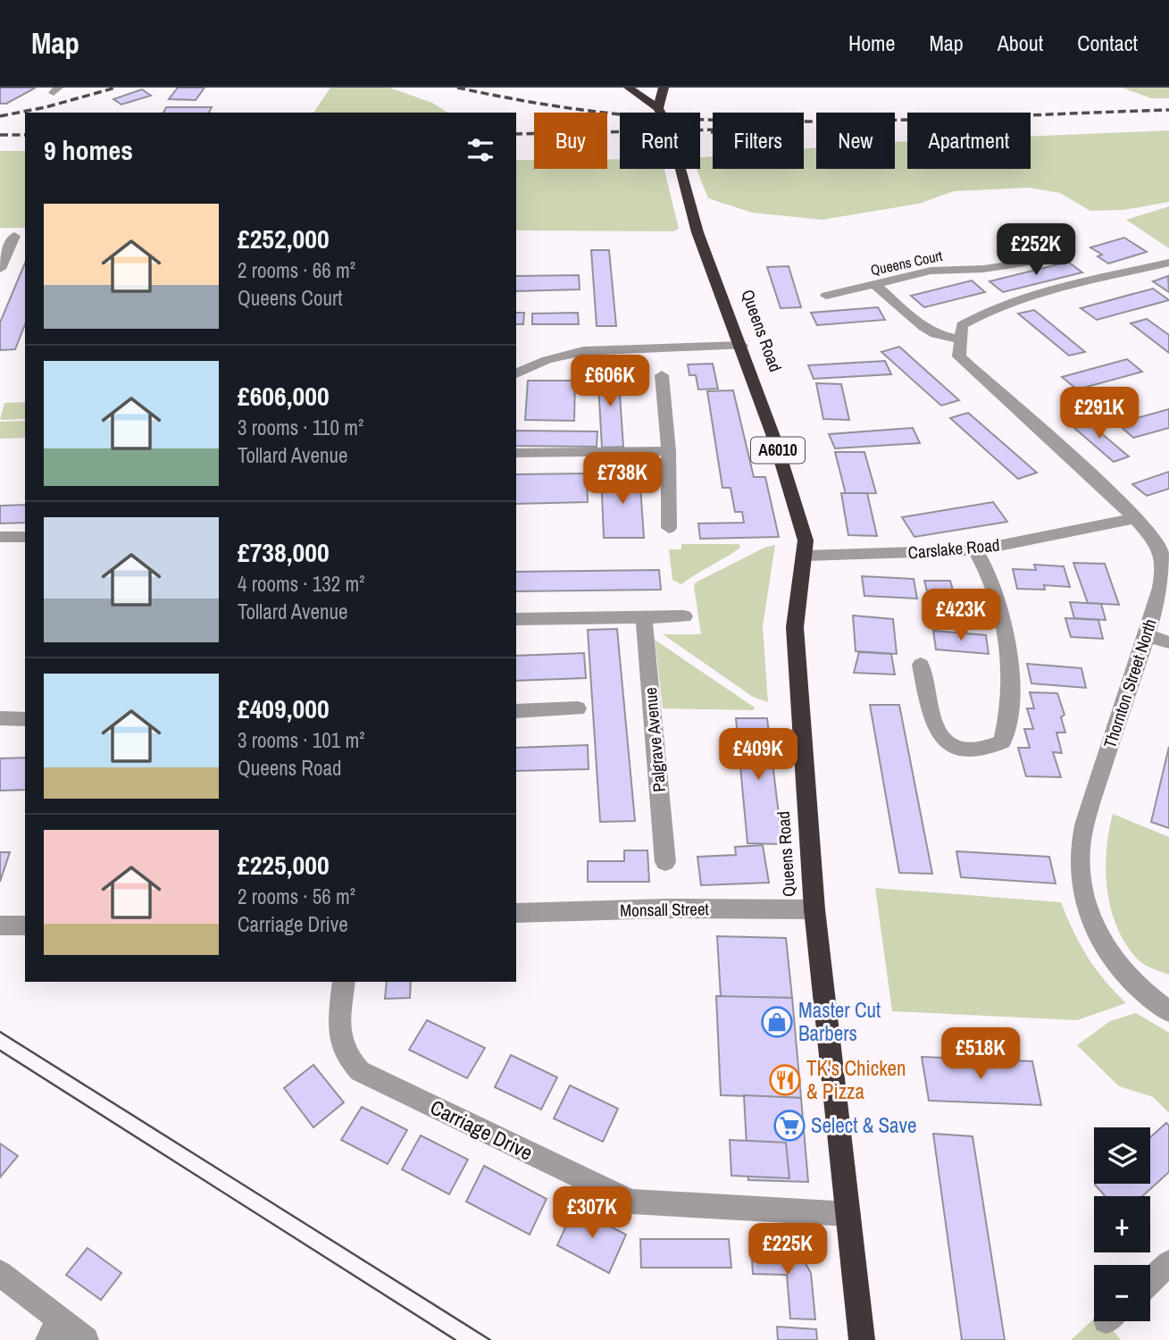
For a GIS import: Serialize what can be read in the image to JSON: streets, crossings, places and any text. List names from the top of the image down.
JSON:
{
  "streets": {
    "highway": ["Queens Road", "A6010"],
    "street": [
      "Queens Court",
      "Carslake Road",
      "Thornton Street North",
      "Palgrave Avenue",
      "Monsall Street",
      "Carriage Drive"
    ]
  },
  "crossings": [
    ["Queens Road", "Carslake Road"],
    ["Queens Road", "Monsall Street"],
    ["Queens Road", "Carriage Drive"],
    ["Carslake Road", "Thornton Street North"]
  ],
  "places": {
    "shop": ["Master Cut Barbers"],
    "restaurant": ["TK's Chicken & Pizza"],
    "supermarket": ["Select & Save"]
  },
  "page": {
    "header": "Map",
    "nav": [
      "Home",
      "Map",
      "About",
      "Contact"
    ],
    "chip": [
      "Buy",
      "Rent",
      "Filters",
      "New",
      "Apartment"
    ],
    "heading": "9 homes",
    "list": [
      {
        "name": "£252,000",
        "note": "2 rooms · 66 m² · Queens Court"
      },
      {
        "name": "£606,000",
        "note": "3 rooms · 110 m² · Tollard Avenue"
      },
      {
        "name": "£738,000",
        "note": "4 rooms · 132 m² · Tollard Avenue"
      },
      {
        "name": "£409,000",
        "note": "3 rooms · 101 m² · Queens Road"
      },
      {
        "name": "£225,000",
        "note": "2 rooms · 56 m² · Carriage Drive"
      }
    ],
    "price": [
      "£252K",
      "£606K",
      "£291K",
      "£738K",
      "£423K",
      "£409K",
      "£518K",
      "£307K",
      "£225K"
    ],
    "map_buttons": ["+", "−"]
  }
}
